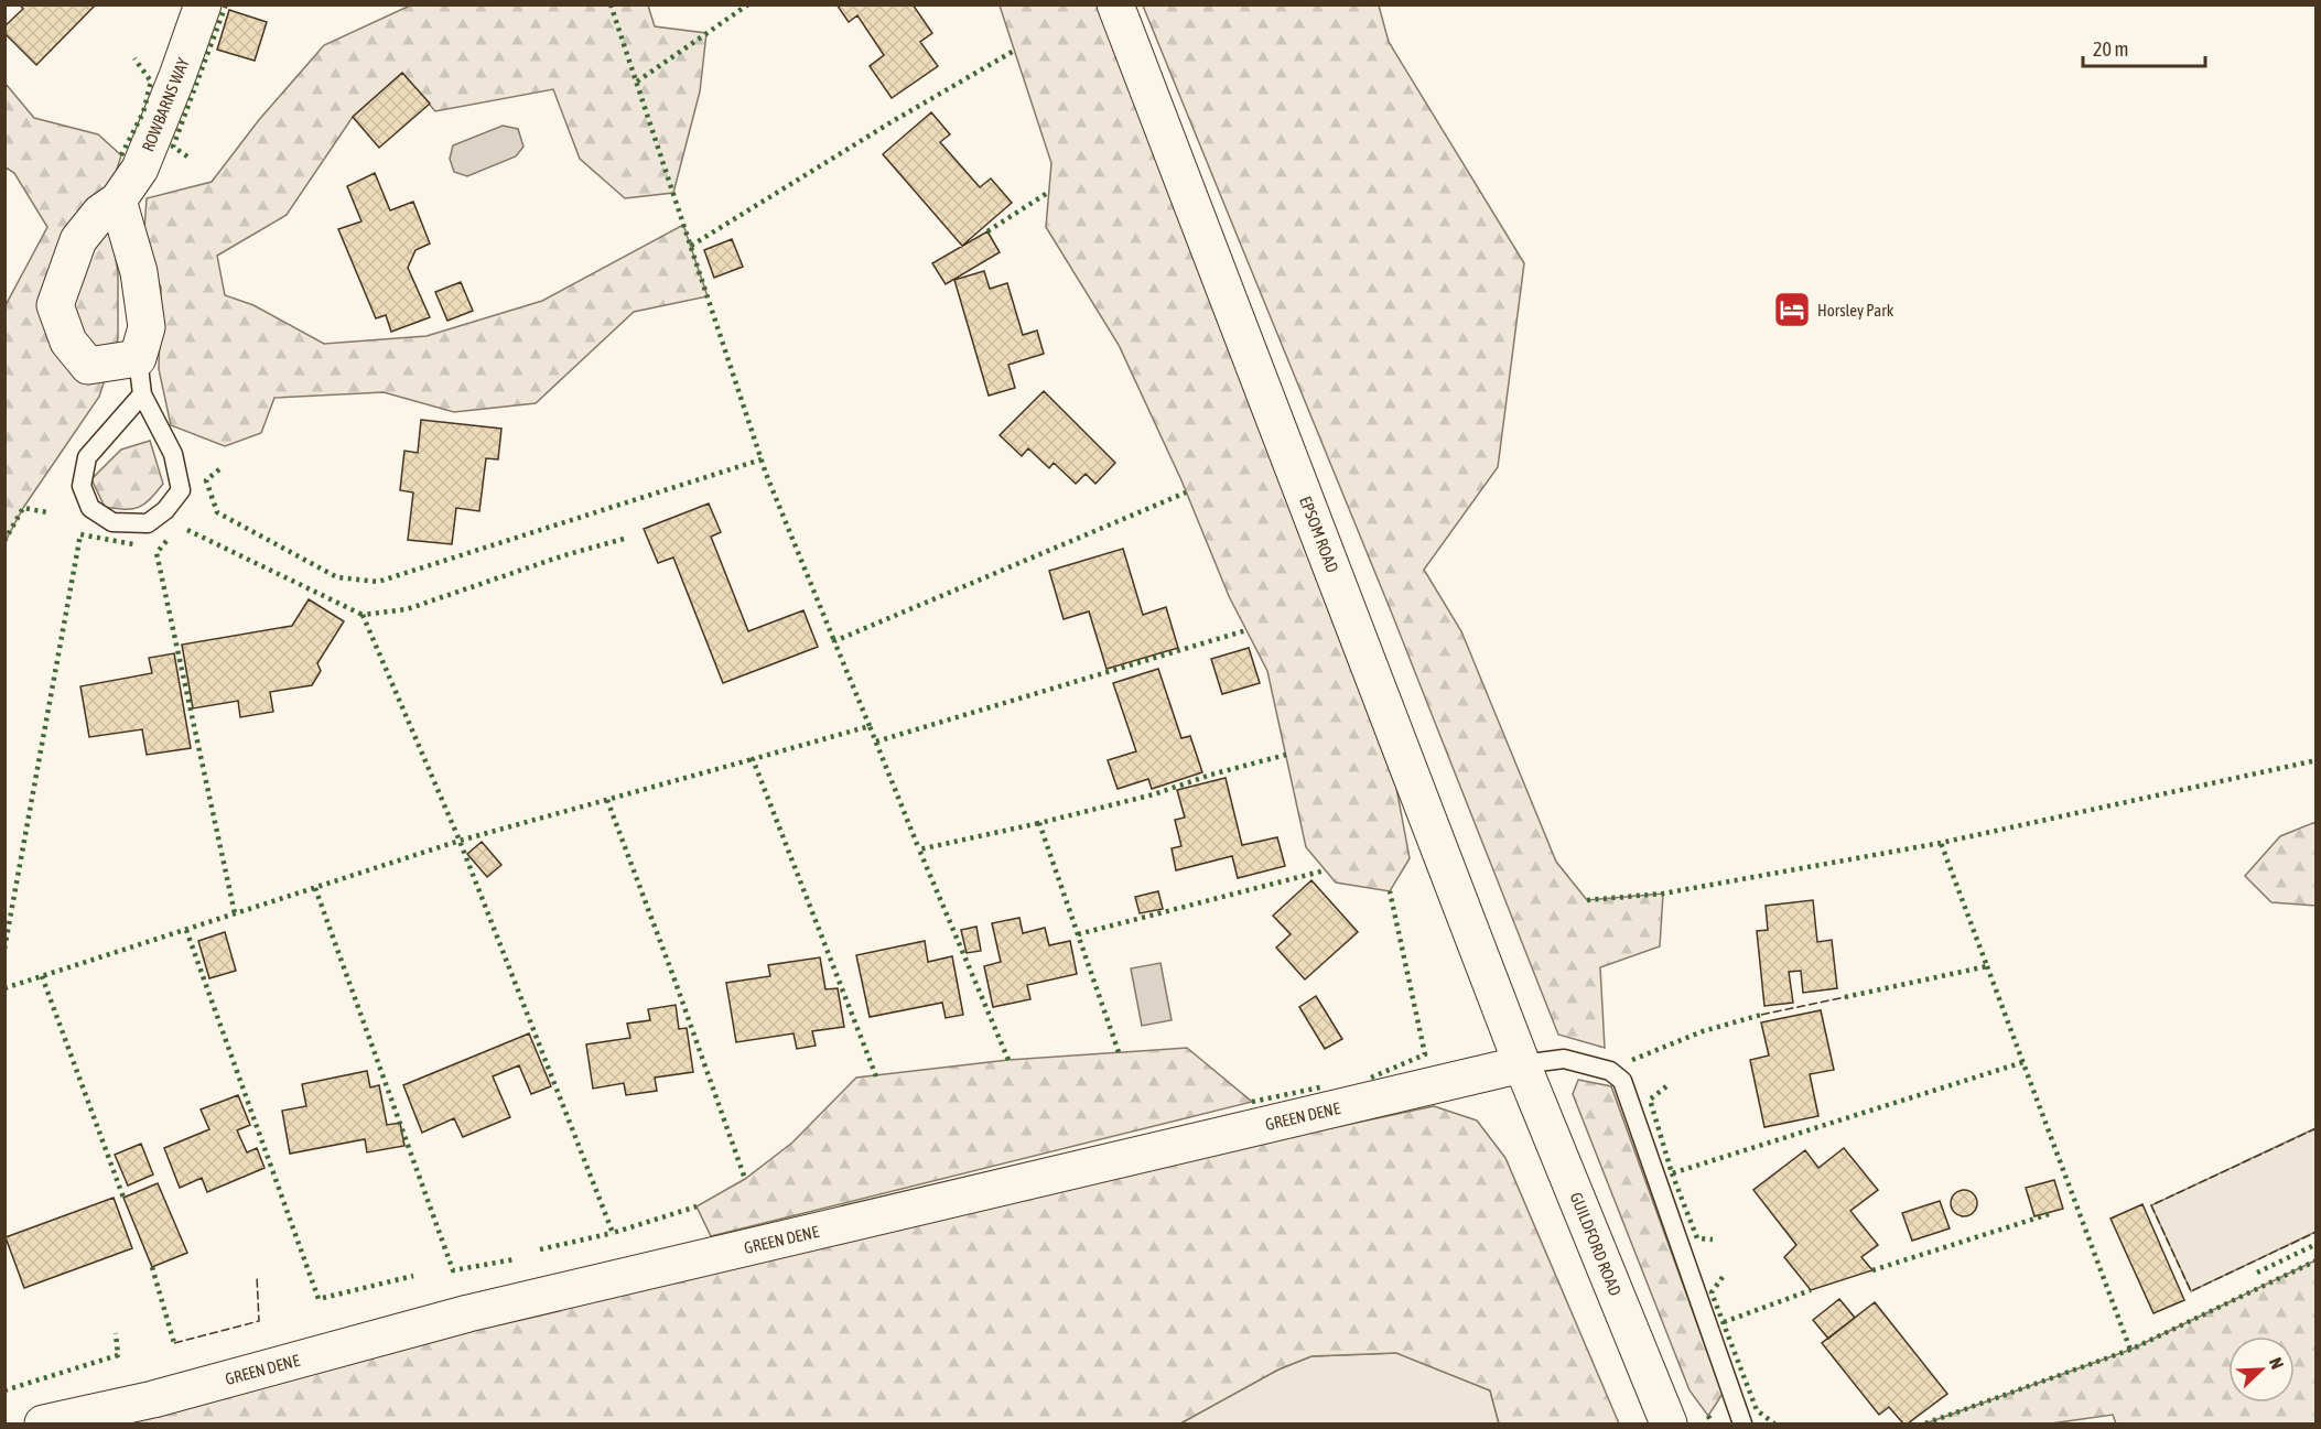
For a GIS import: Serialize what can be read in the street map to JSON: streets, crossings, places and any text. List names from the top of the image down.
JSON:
{
  "streets": {
    "street": [
      "ROWBARNS WAY",
      "EPSOM ROAD",
      "GREEN DENE",
      "GUILDFORD ROAD"
    ]
  },
  "crossings": [
    ["EPSOM ROAD", "GREEN DENE"],
    ["EPSOM ROAD", "GUILDFORD ROAD"],
    ["GREEN DENE", "GUILDFORD ROAD"]
  ],
  "places": {
    "hotel": ["Horsley Park"]
  },
  "scale_bar": "20 m",
  "north": "top right"
}
